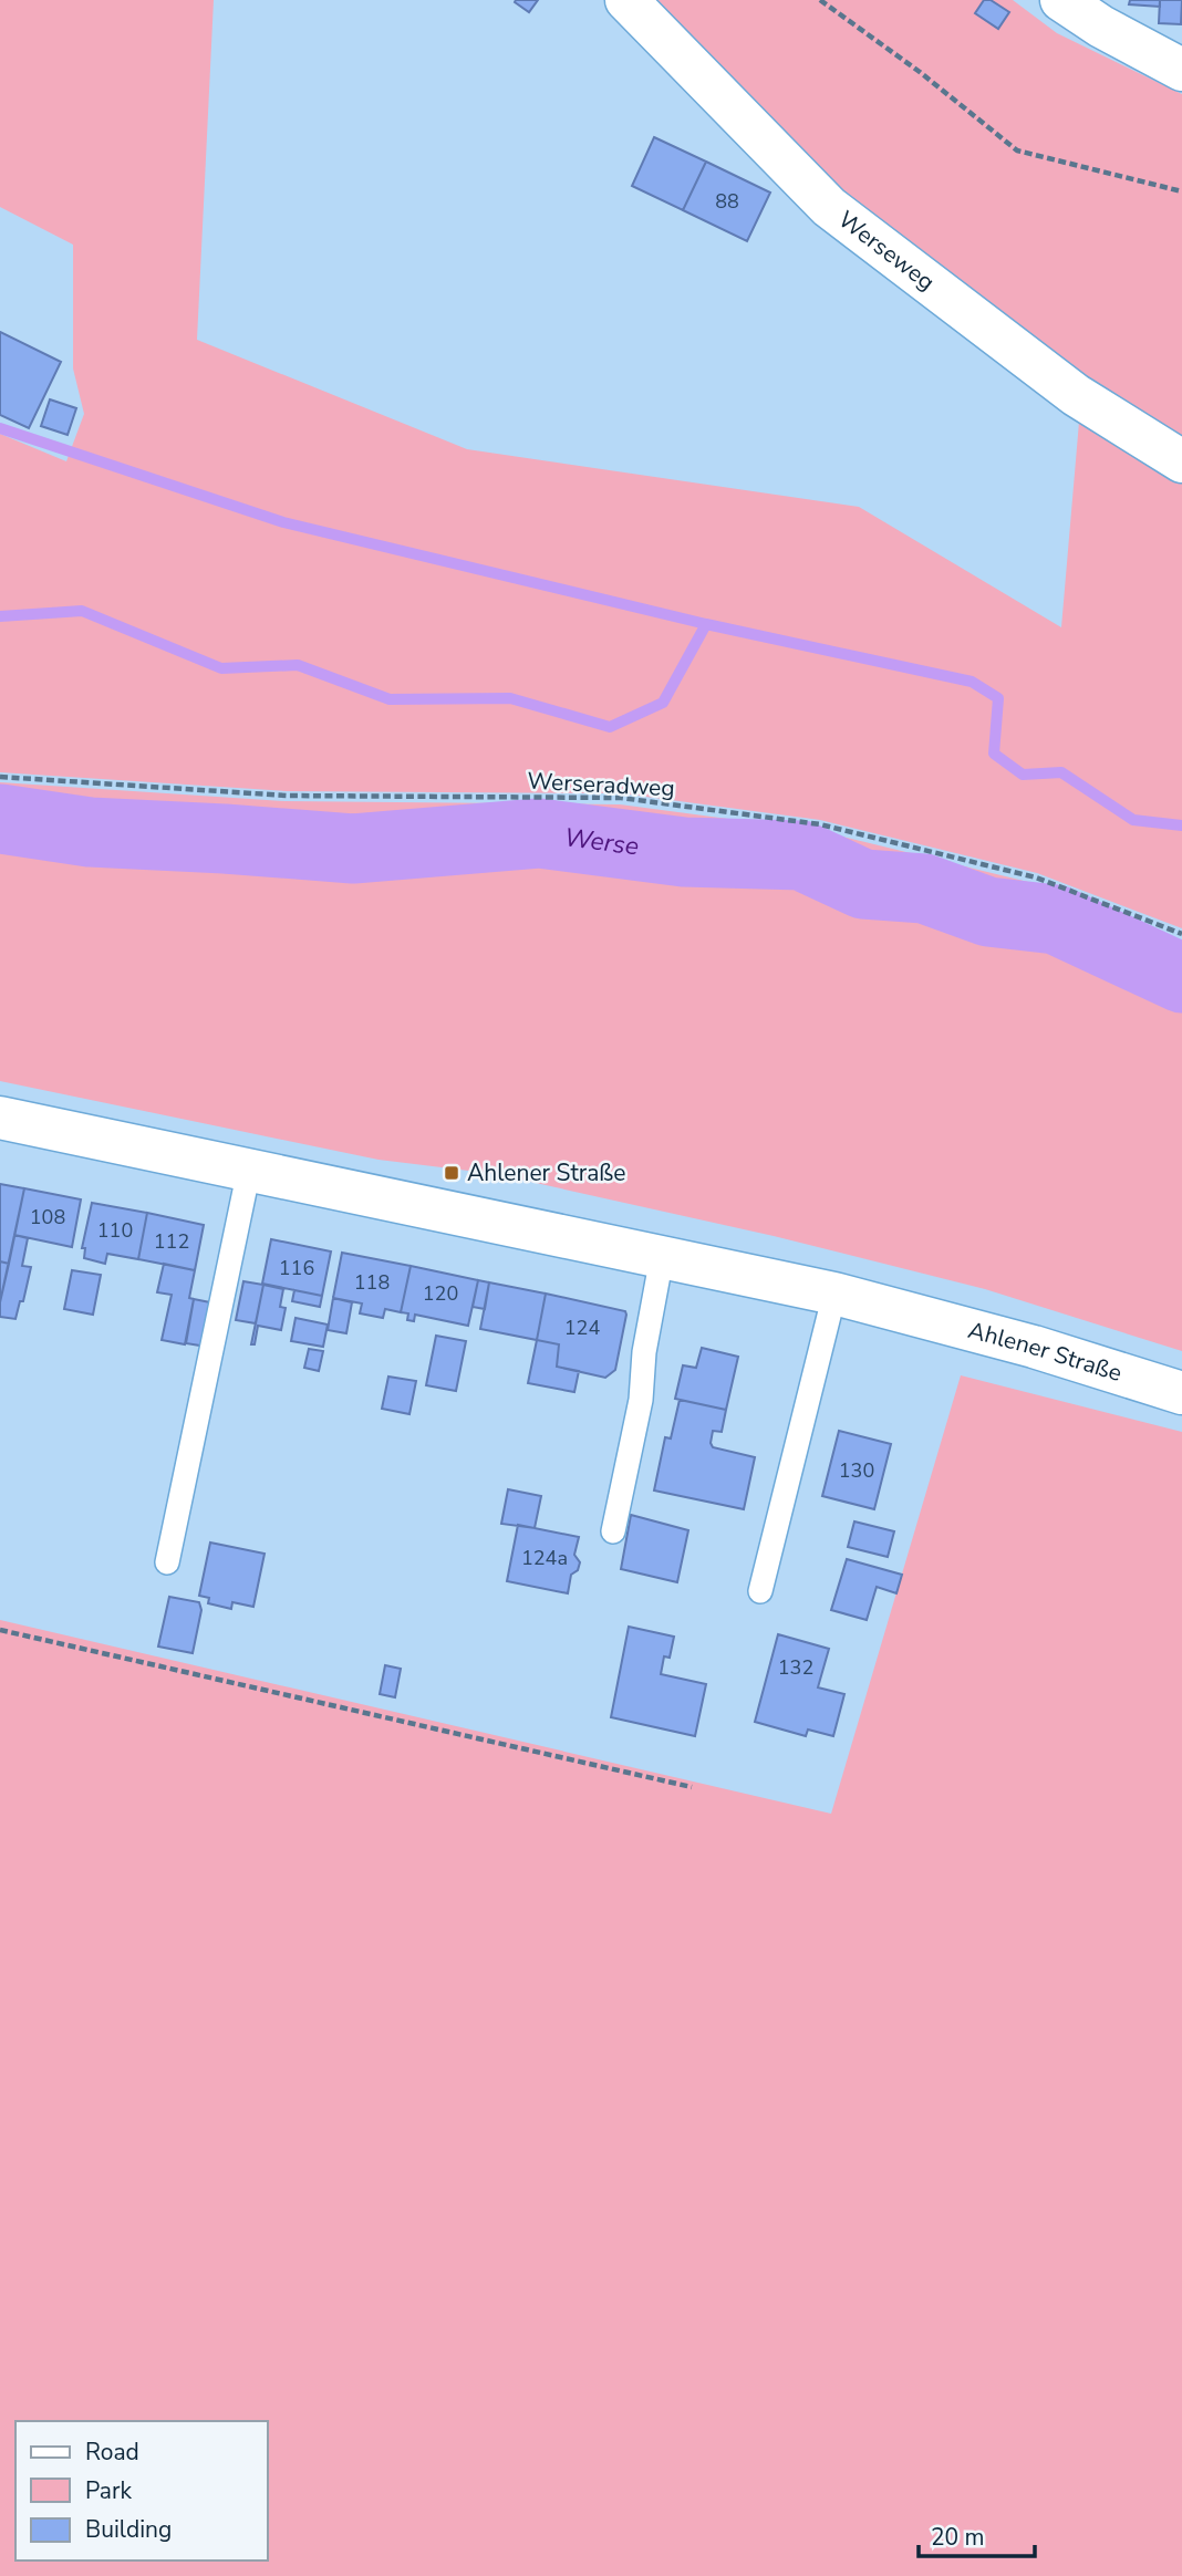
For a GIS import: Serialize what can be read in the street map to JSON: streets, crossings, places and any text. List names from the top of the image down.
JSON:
{
  "streets": {
    "main road": ["Werseweg", "Ahlener Straße"],
    "path": ["Werseradweg"]
  },
  "water": ["Werse"],
  "places": {
    "transit": ["Ahlener Straße"]
  },
  "house_numbers": [
    "88",
    "108",
    "110",
    "112",
    "116",
    "118",
    "120",
    "124",
    "130",
    "124a",
    "132"
  ],
  "legend": ["Road", "Park", "Building"],
  "scale_bar": "20 m"
}
